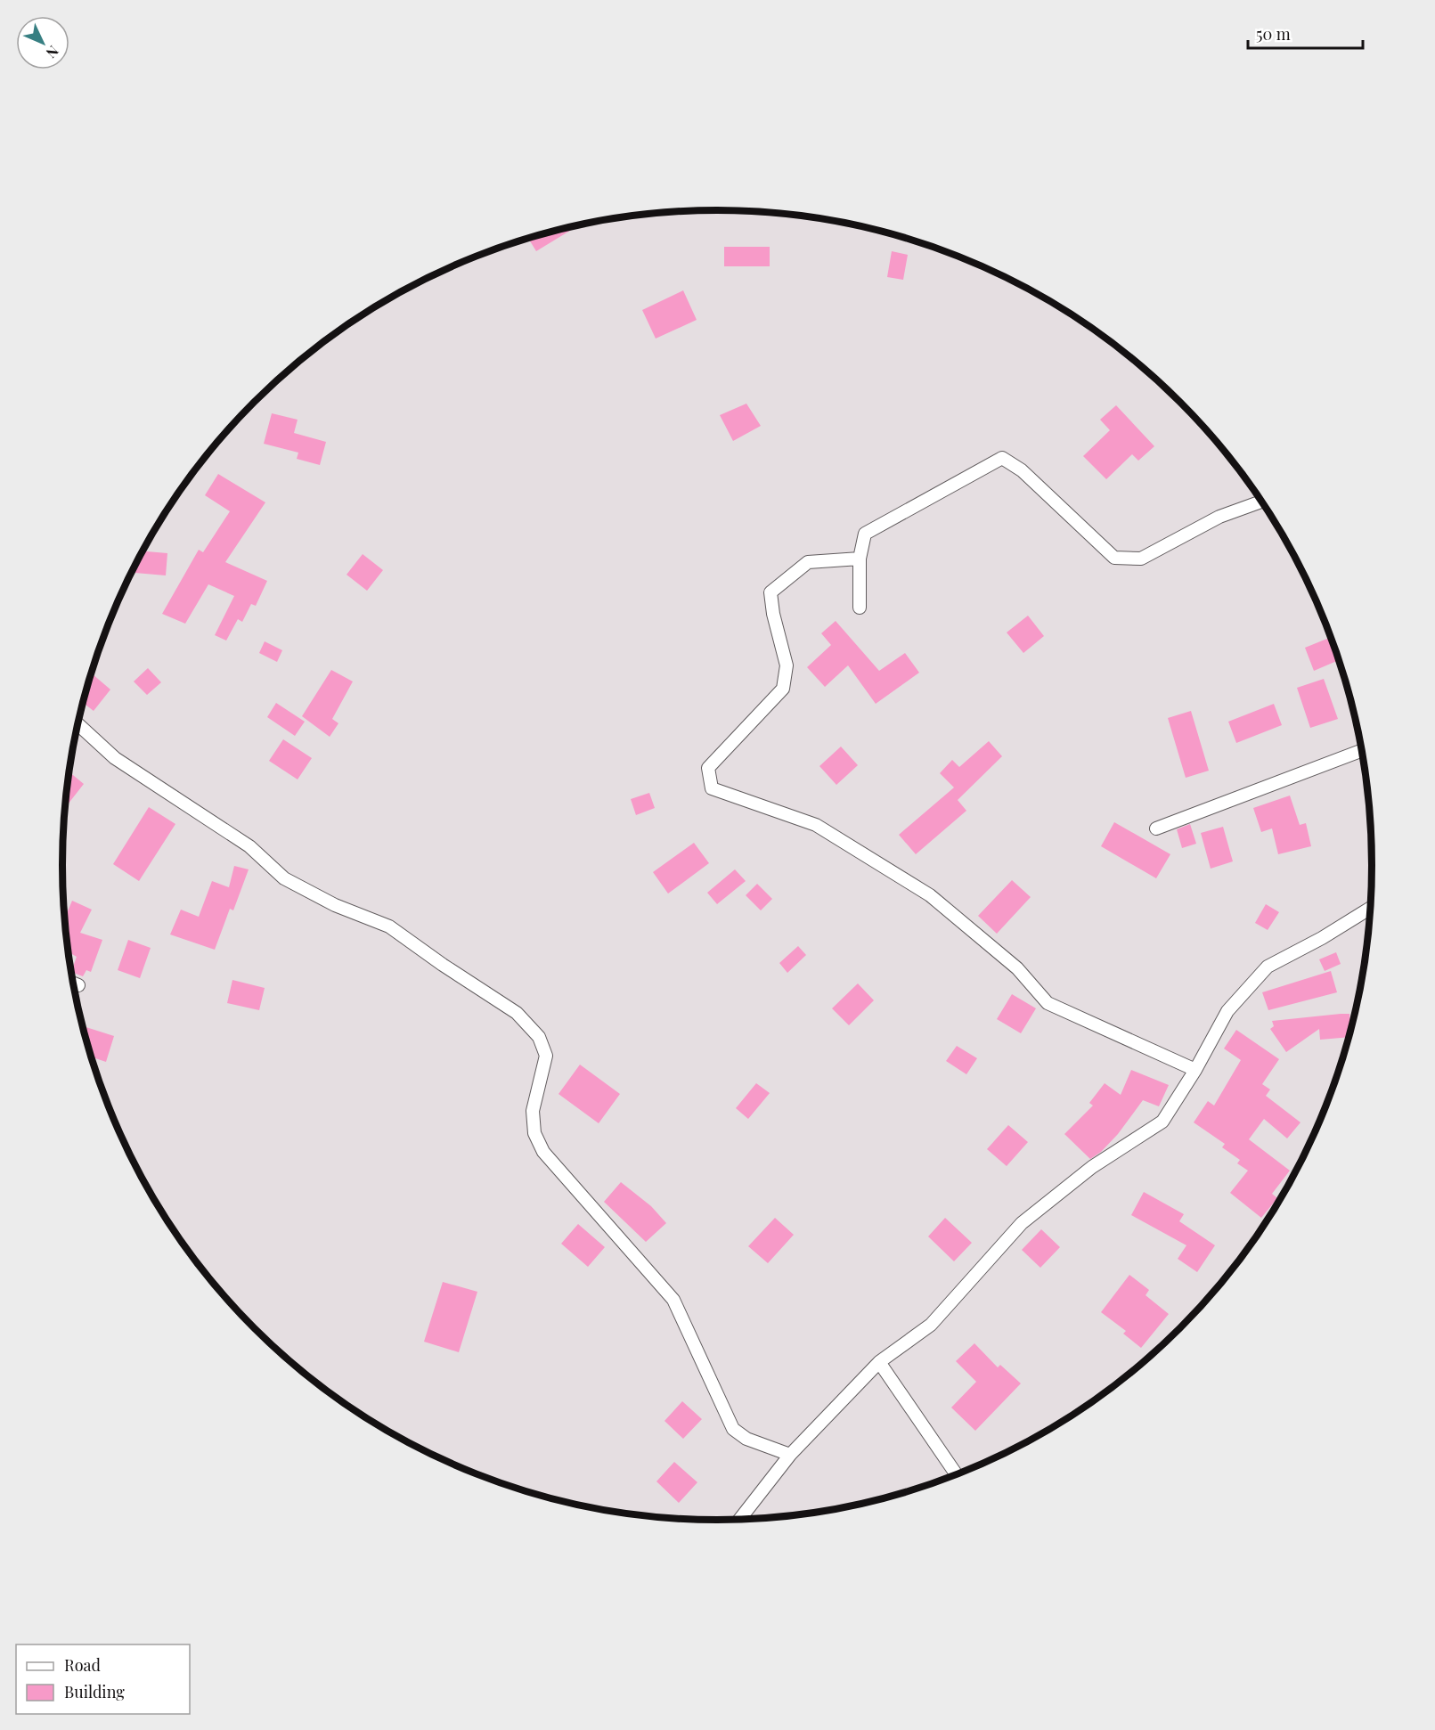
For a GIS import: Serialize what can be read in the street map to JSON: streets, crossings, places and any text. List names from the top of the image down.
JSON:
{
  "legend": ["Road", "Building"],
  "scale_bar": "50 m",
  "north": "bottom right"
}
